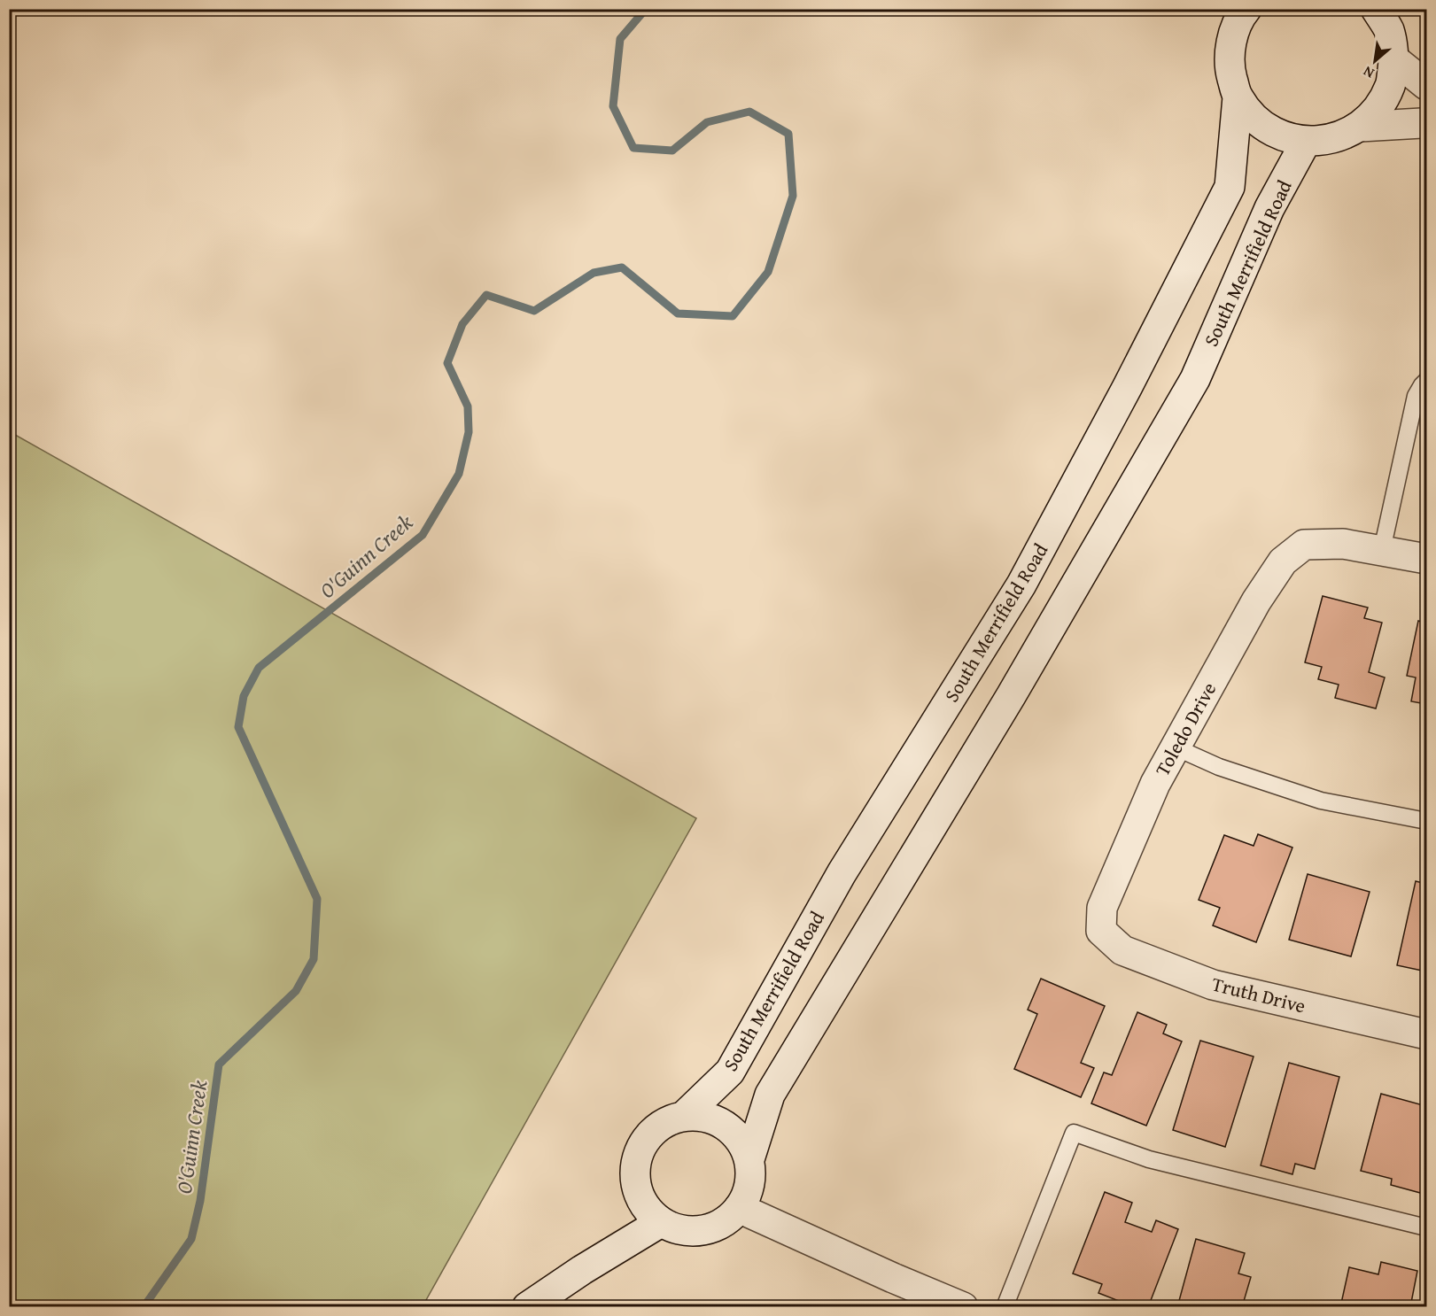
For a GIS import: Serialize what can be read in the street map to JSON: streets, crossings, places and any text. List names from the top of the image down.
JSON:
{
  "streets": {
    "street": ["South Merrifield Road", "Toledo Drive", "Truth Drive"]
  },
  "crossings": [
    ["Toledo Drive", "Truth Drive"]
  ],
  "water": ["O'Guinn Creek"],
  "north": "bottom left"
}
